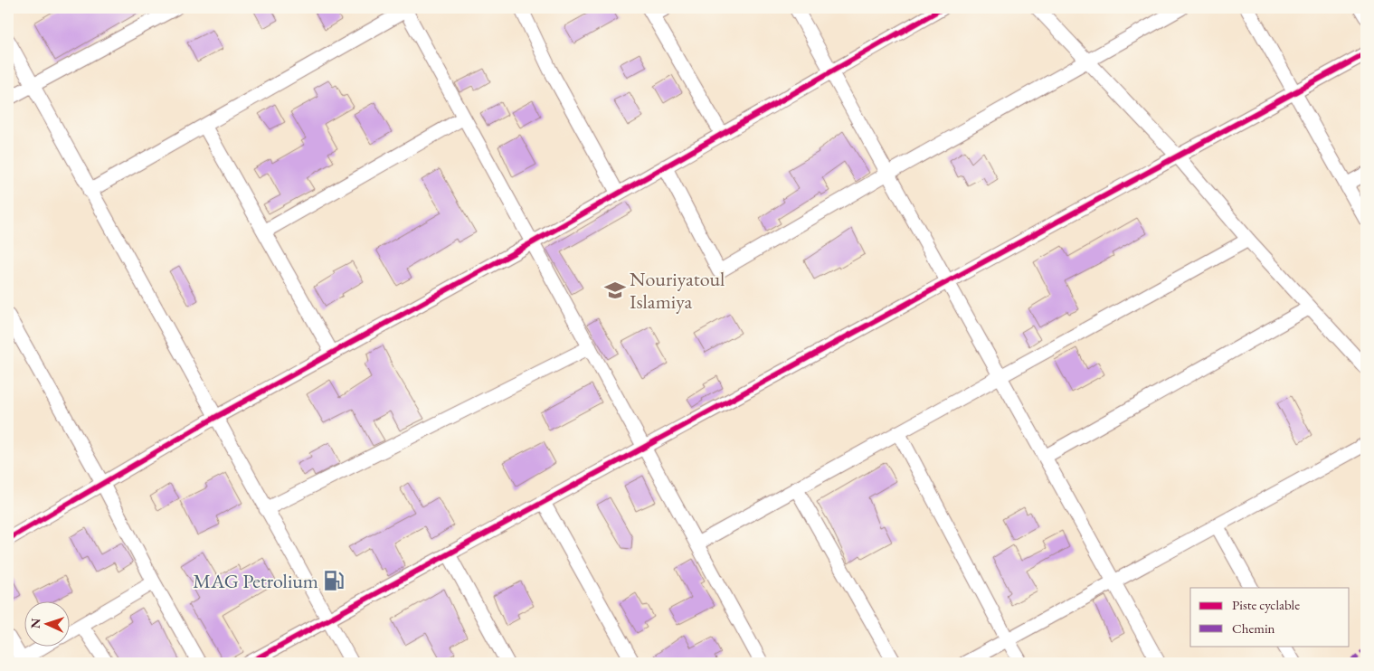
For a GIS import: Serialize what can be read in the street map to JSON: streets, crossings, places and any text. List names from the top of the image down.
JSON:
{
  "places": {
    "school or university": ["Nouriyatoul Islamiya"],
    "fuel station": ["MAG Petrolium"]
  },
  "legend": ["Piste cyclable", "Chemin"],
  "north": "left"
}
